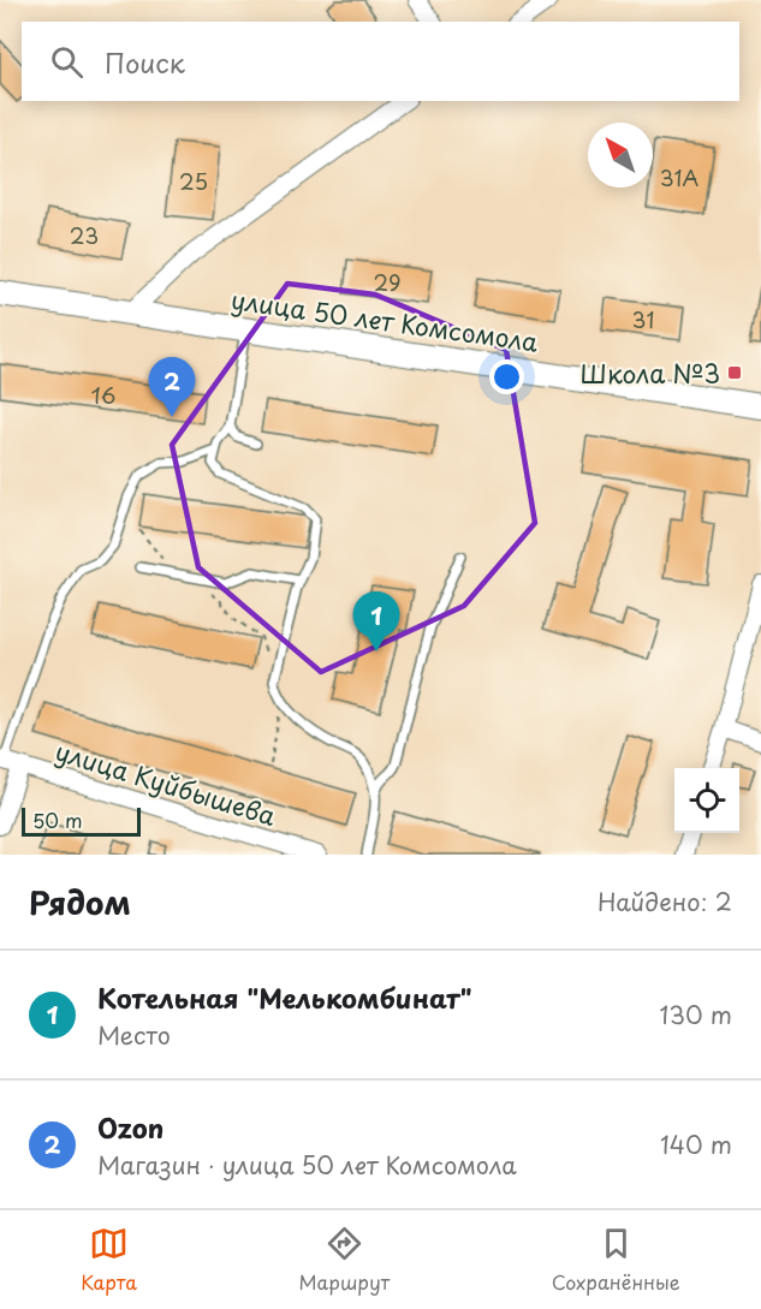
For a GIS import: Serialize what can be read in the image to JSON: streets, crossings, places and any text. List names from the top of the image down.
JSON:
{
  "streets": {
    "street": ["улица 50 лет Комсомола", "улица Куйбышева"]
  },
  "places": {
    "transit": ["Школа №3"]
  },
  "house_numbers": [
    "31А",
    "25",
    "23",
    "29",
    "31",
    "16"
  ],
  "scale_bar": "50 m",
  "north": "top left",
  "page": {
    "search": "Поиск",
    "pins": ["2", "1"],
    "scale": "50 m",
    "heading": ["Рядом", "Найдено: 2"],
    "list": [
      {
        "mark": "1",
        "name": "Котельная \"Мелькомбинат\"",
        "note": "Место",
        "value": "130 m"
      },
      {
        "mark": "2",
        "name": "Ozon",
        "note": "Магазин · улица 50 лет Комсомола",
        "value": "140 m"
      }
    ],
    "nav": ["Карта", "Маршрут", "Сохранённые"]
  }
}
